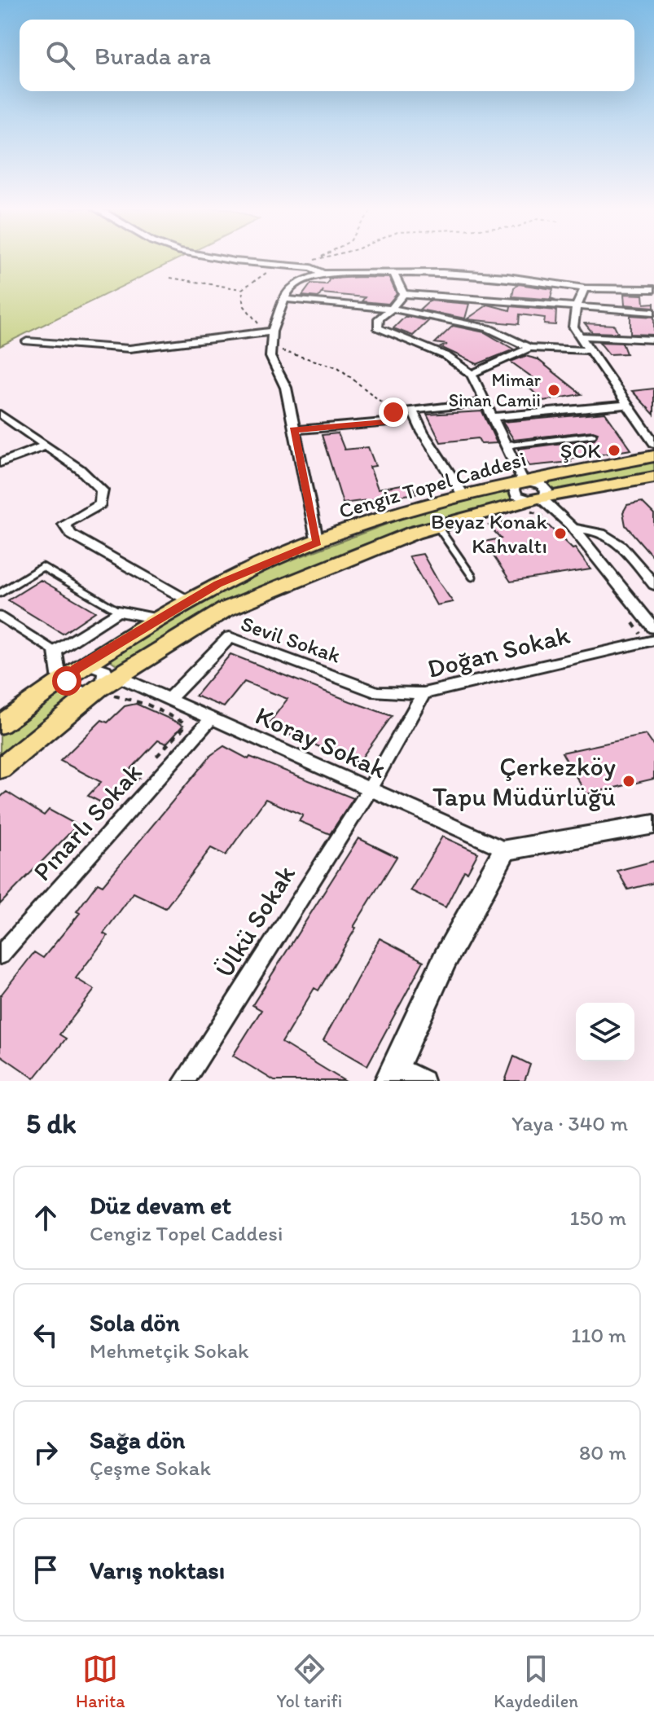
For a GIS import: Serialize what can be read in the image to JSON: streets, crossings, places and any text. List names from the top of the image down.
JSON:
{
  "streets": {
    "main road": ["Cengiz Topel Caddesi"],
    "street": [
      "Sevil Sokak",
      "Doğan Sokak",
      "Koray Sokak",
      "Pınarlı Sokak",
      "Ülkü Sokak"
    ]
  },
  "crossings": [
    ["Cengiz Topel Caddesi", "Koray Sokak"],
    ["Sevil Sokak", "Doğan Sokak"],
    ["Sevil Sokak", "Koray Sokak"],
    ["Doğan Sokak", "Koray Sokak"],
    ["Doğan Sokak", "Ülkü Sokak"],
    ["Koray Sokak", "Pınarlı Sokak"],
    ["Koray Sokak", "Ülkü Sokak"]
  ],
  "places": [
    "Mimar Sinan Camii",
    "ŞOK",
    "Beyaz Konak Kahvaltı",
    "Çerkezköy Tapu Müdürlüğü"
  ],
  "page": {
    "search": "Burada ara",
    "heading": ["5 dk", "Yaya · 340 m"],
    "list": [
      ["Düz devam et", "Cengiz Topel Caddesi", "150 m"],
      ["Sola dön", "Mehmetçik Sokak", "110 m"],
      ["Sağa dön", "Çeşme Sokak", "80 m"],
      "Varış noktası"
    ],
    "nav": ["Harita", "Yol tarifi", "Kaydedilen"]
  }
}
